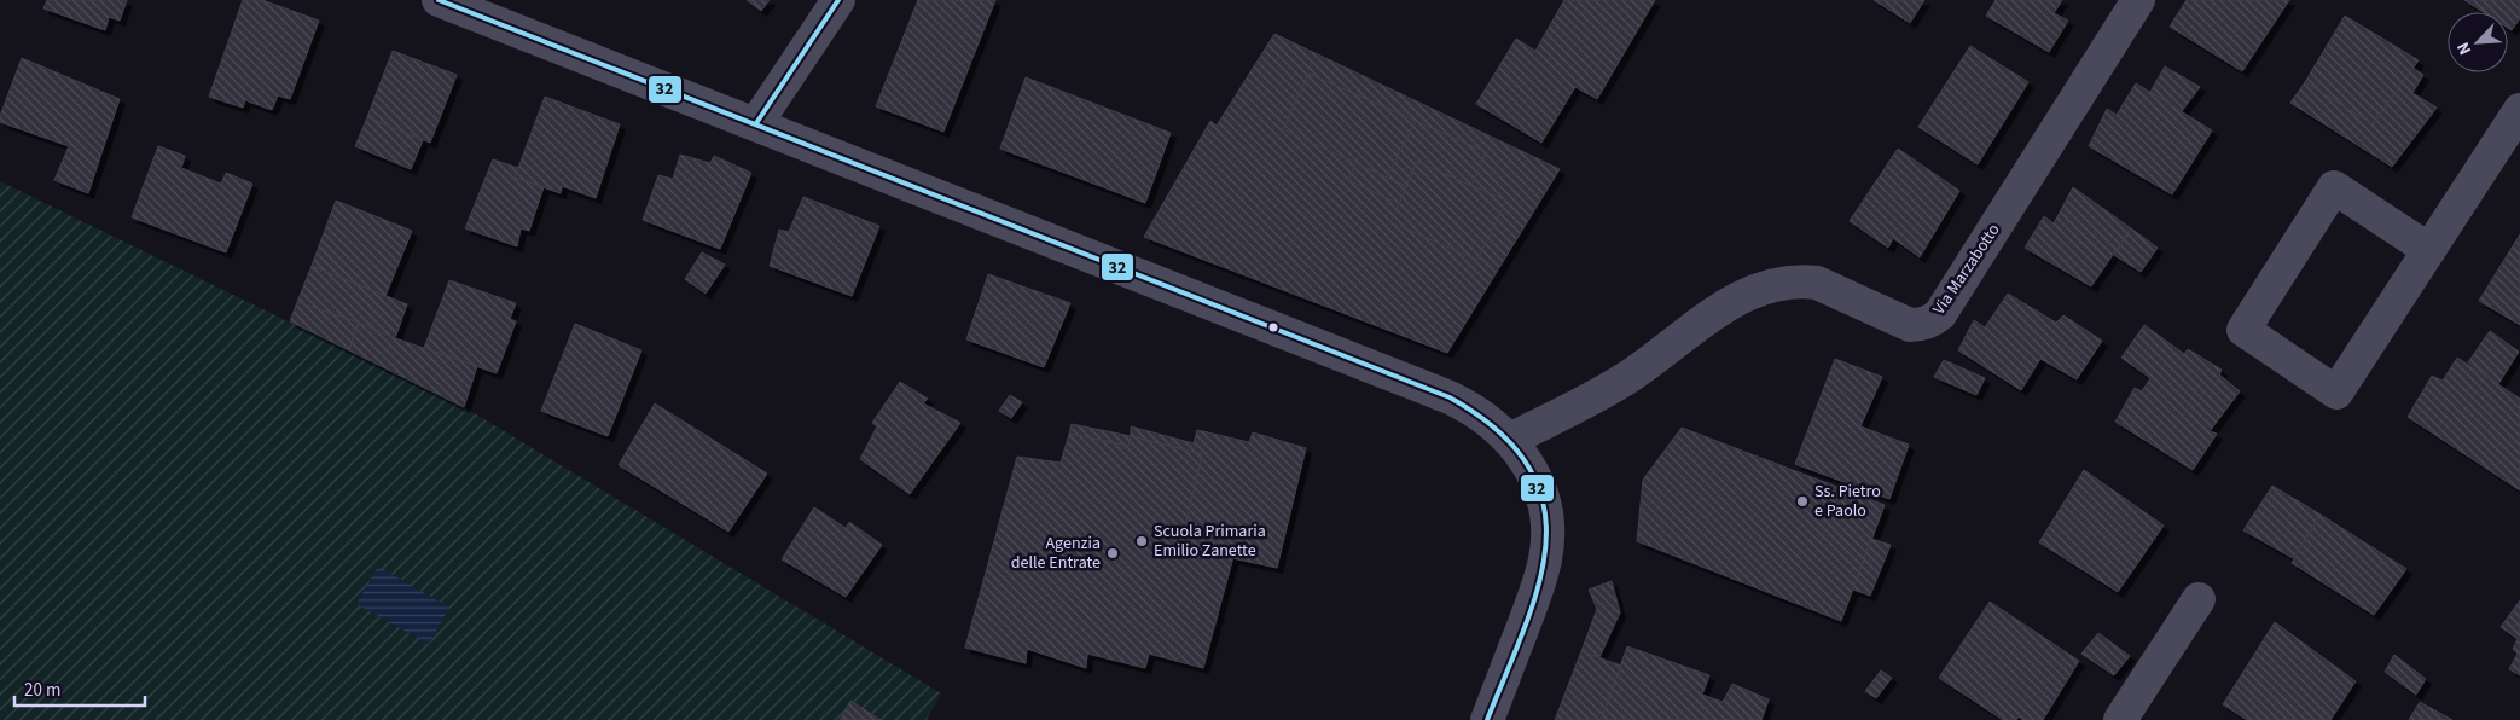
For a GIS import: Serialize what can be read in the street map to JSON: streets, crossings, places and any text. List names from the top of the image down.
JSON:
{
  "streets": {
    "street": ["Via Marzabotto"]
  },
  "places": ["Ss. Pietro e Paolo", "Scuola Primaria Emilio Zanette", "Agenzia delle Entrate"],
  "lines": ["transit line 32"],
  "scale_bar": "20 m",
  "north": "bottom left"
}
